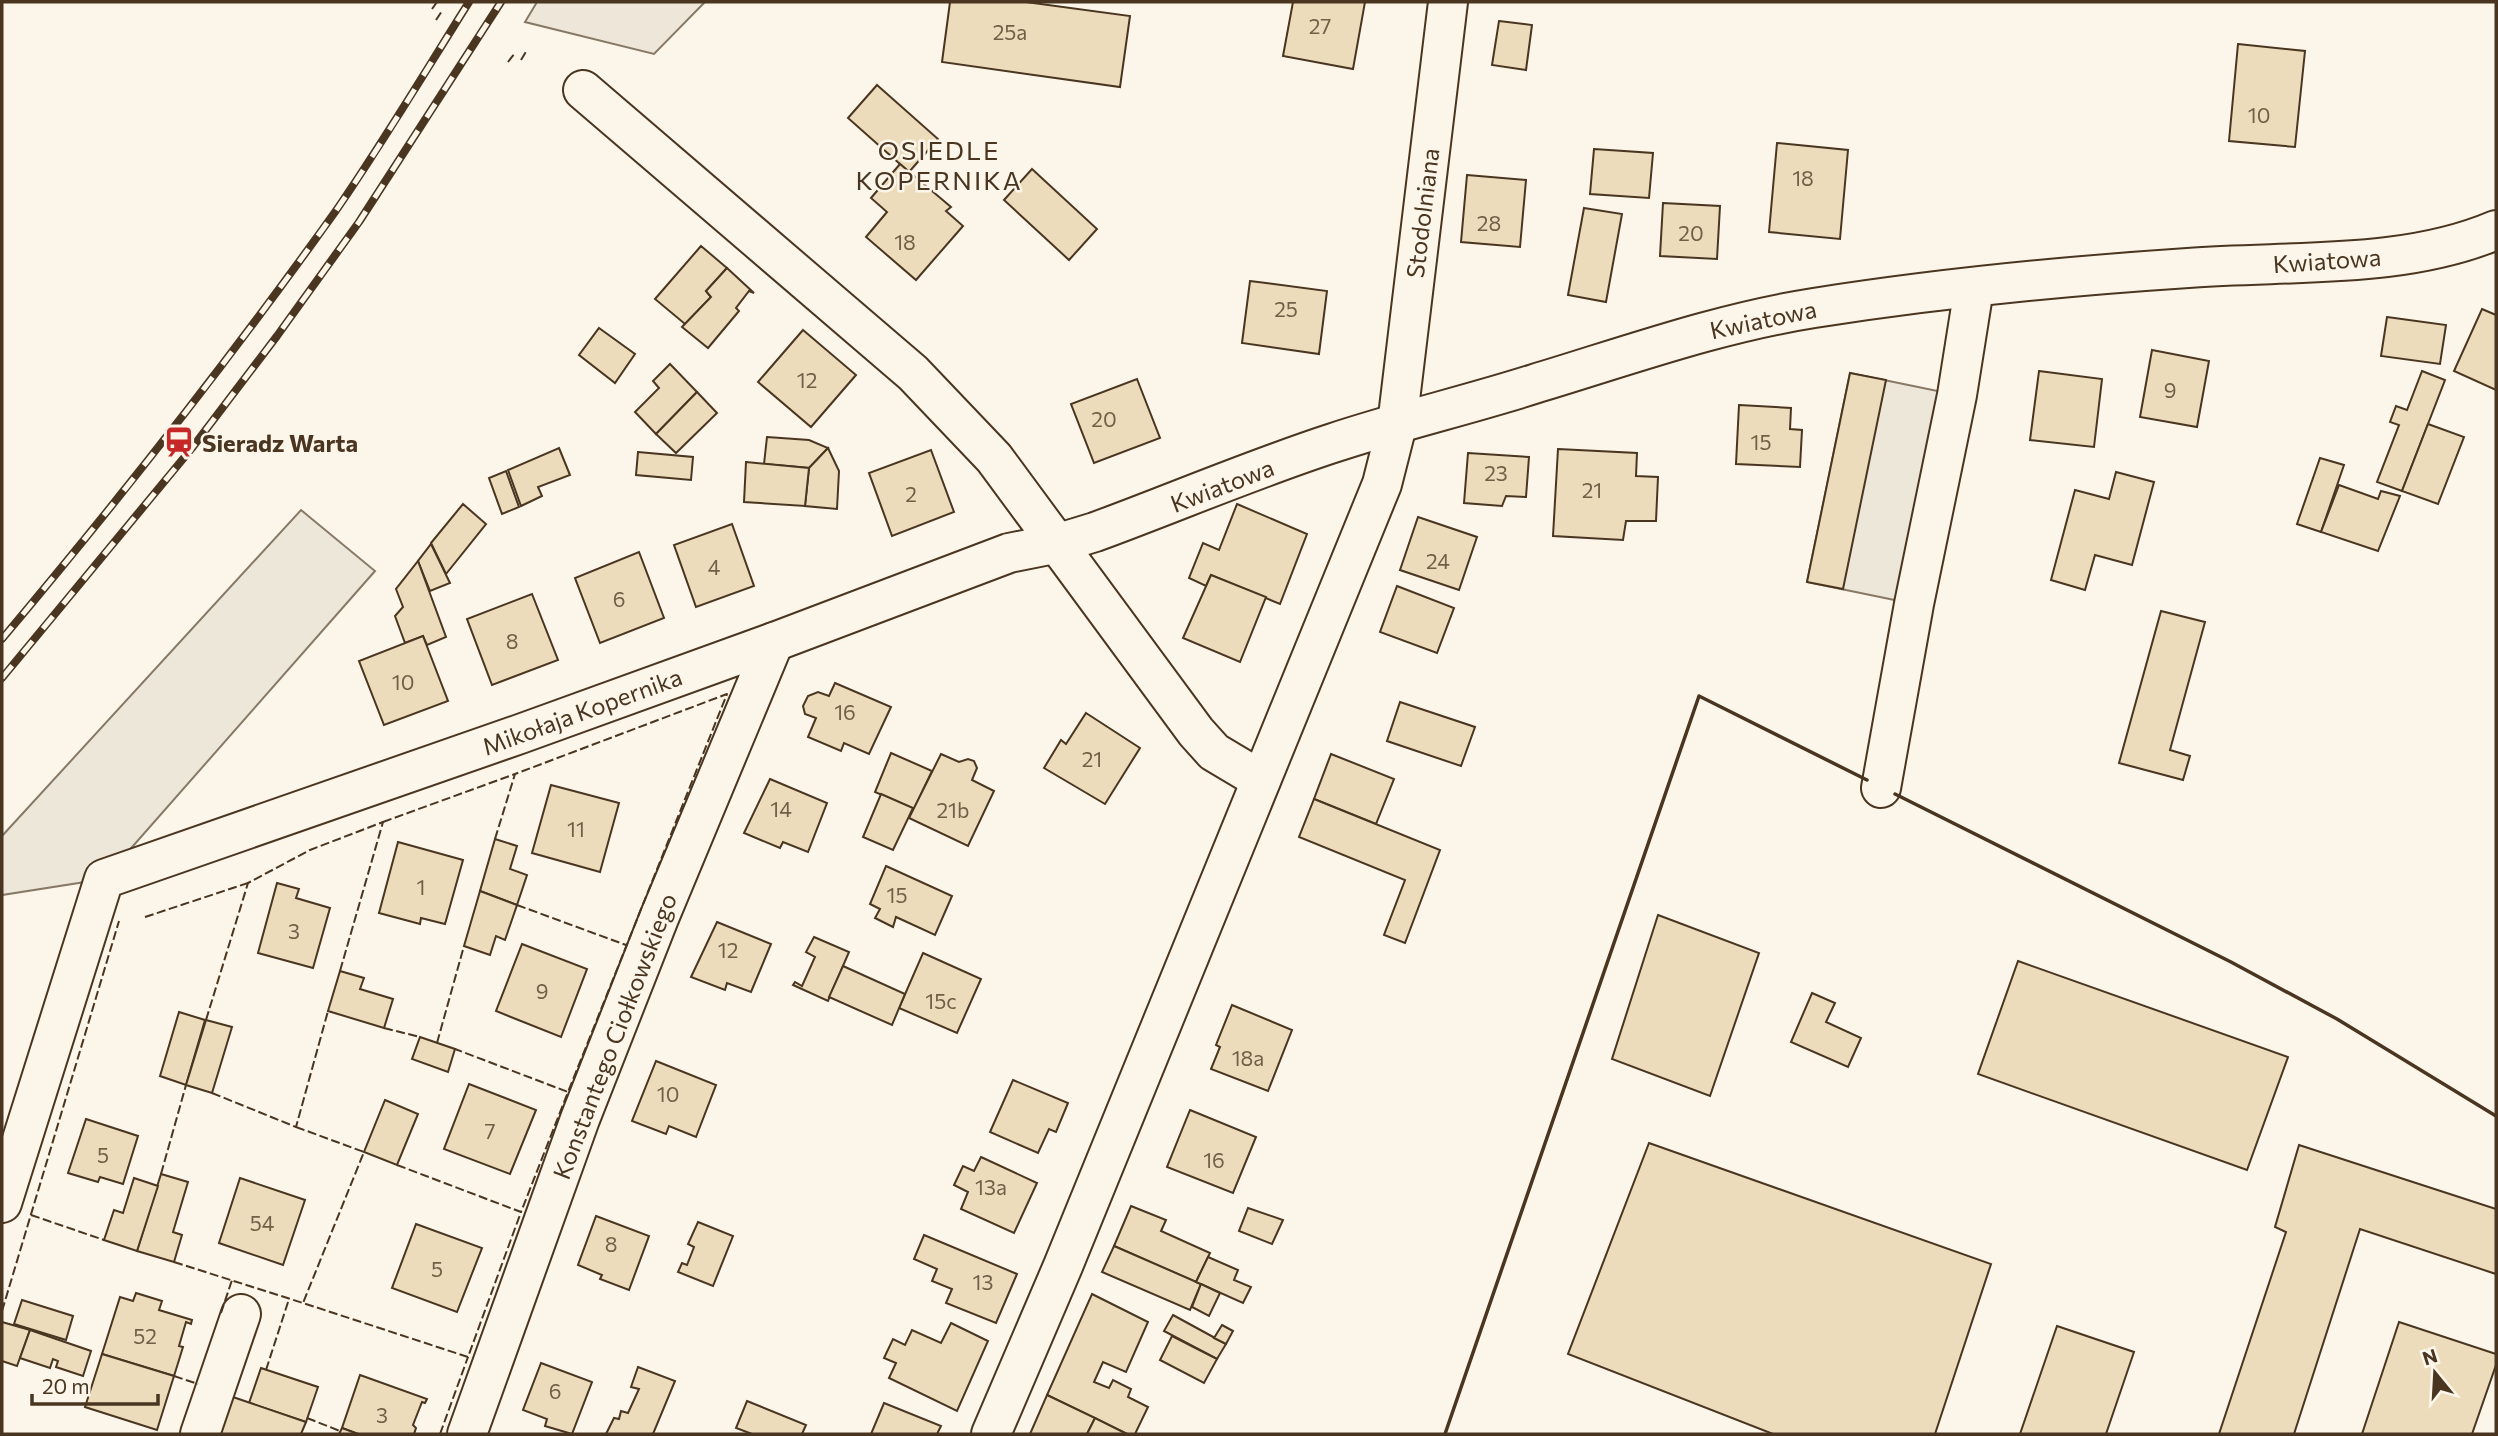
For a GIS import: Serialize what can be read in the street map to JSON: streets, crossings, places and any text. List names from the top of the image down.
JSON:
{
  "streets": {
    "street": [
      "Stodolniana",
      "Kwiatowa",
      "Mikołaja Kopernika",
      "Konstantego Ciołkowskiego"
    ]
  },
  "crossings": [
    ["Stodolniana", "Kwiatowa"],
    ["Kwiatowa", "Mikołaja Kopernika"],
    ["Mikołaja Kopernika", "Konstantego Ciołkowskiego"]
  ],
  "districts": ["OSIEDLE KOPERNIKA"],
  "places": {
    "station": ["Sieradz Warta"]
  },
  "house_numbers": [
    "27",
    "25a",
    "10",
    "18",
    "28",
    "20",
    "18",
    "25",
    "12",
    "9",
    "20",
    "15",
    "23",
    "21",
    "2",
    "24",
    "4",
    "6",
    "8",
    "10",
    "16",
    "21",
    "14",
    "21b",
    "11",
    "1",
    "15",
    "3",
    "12",
    "9",
    "15c",
    "18a",
    "10",
    "7",
    "5",
    "16",
    "13a",
    "54",
    "8",
    "5",
    "13",
    "52",
    "6",
    "3"
  ],
  "scale_bar": "20 m",
  "north": "top"
}
